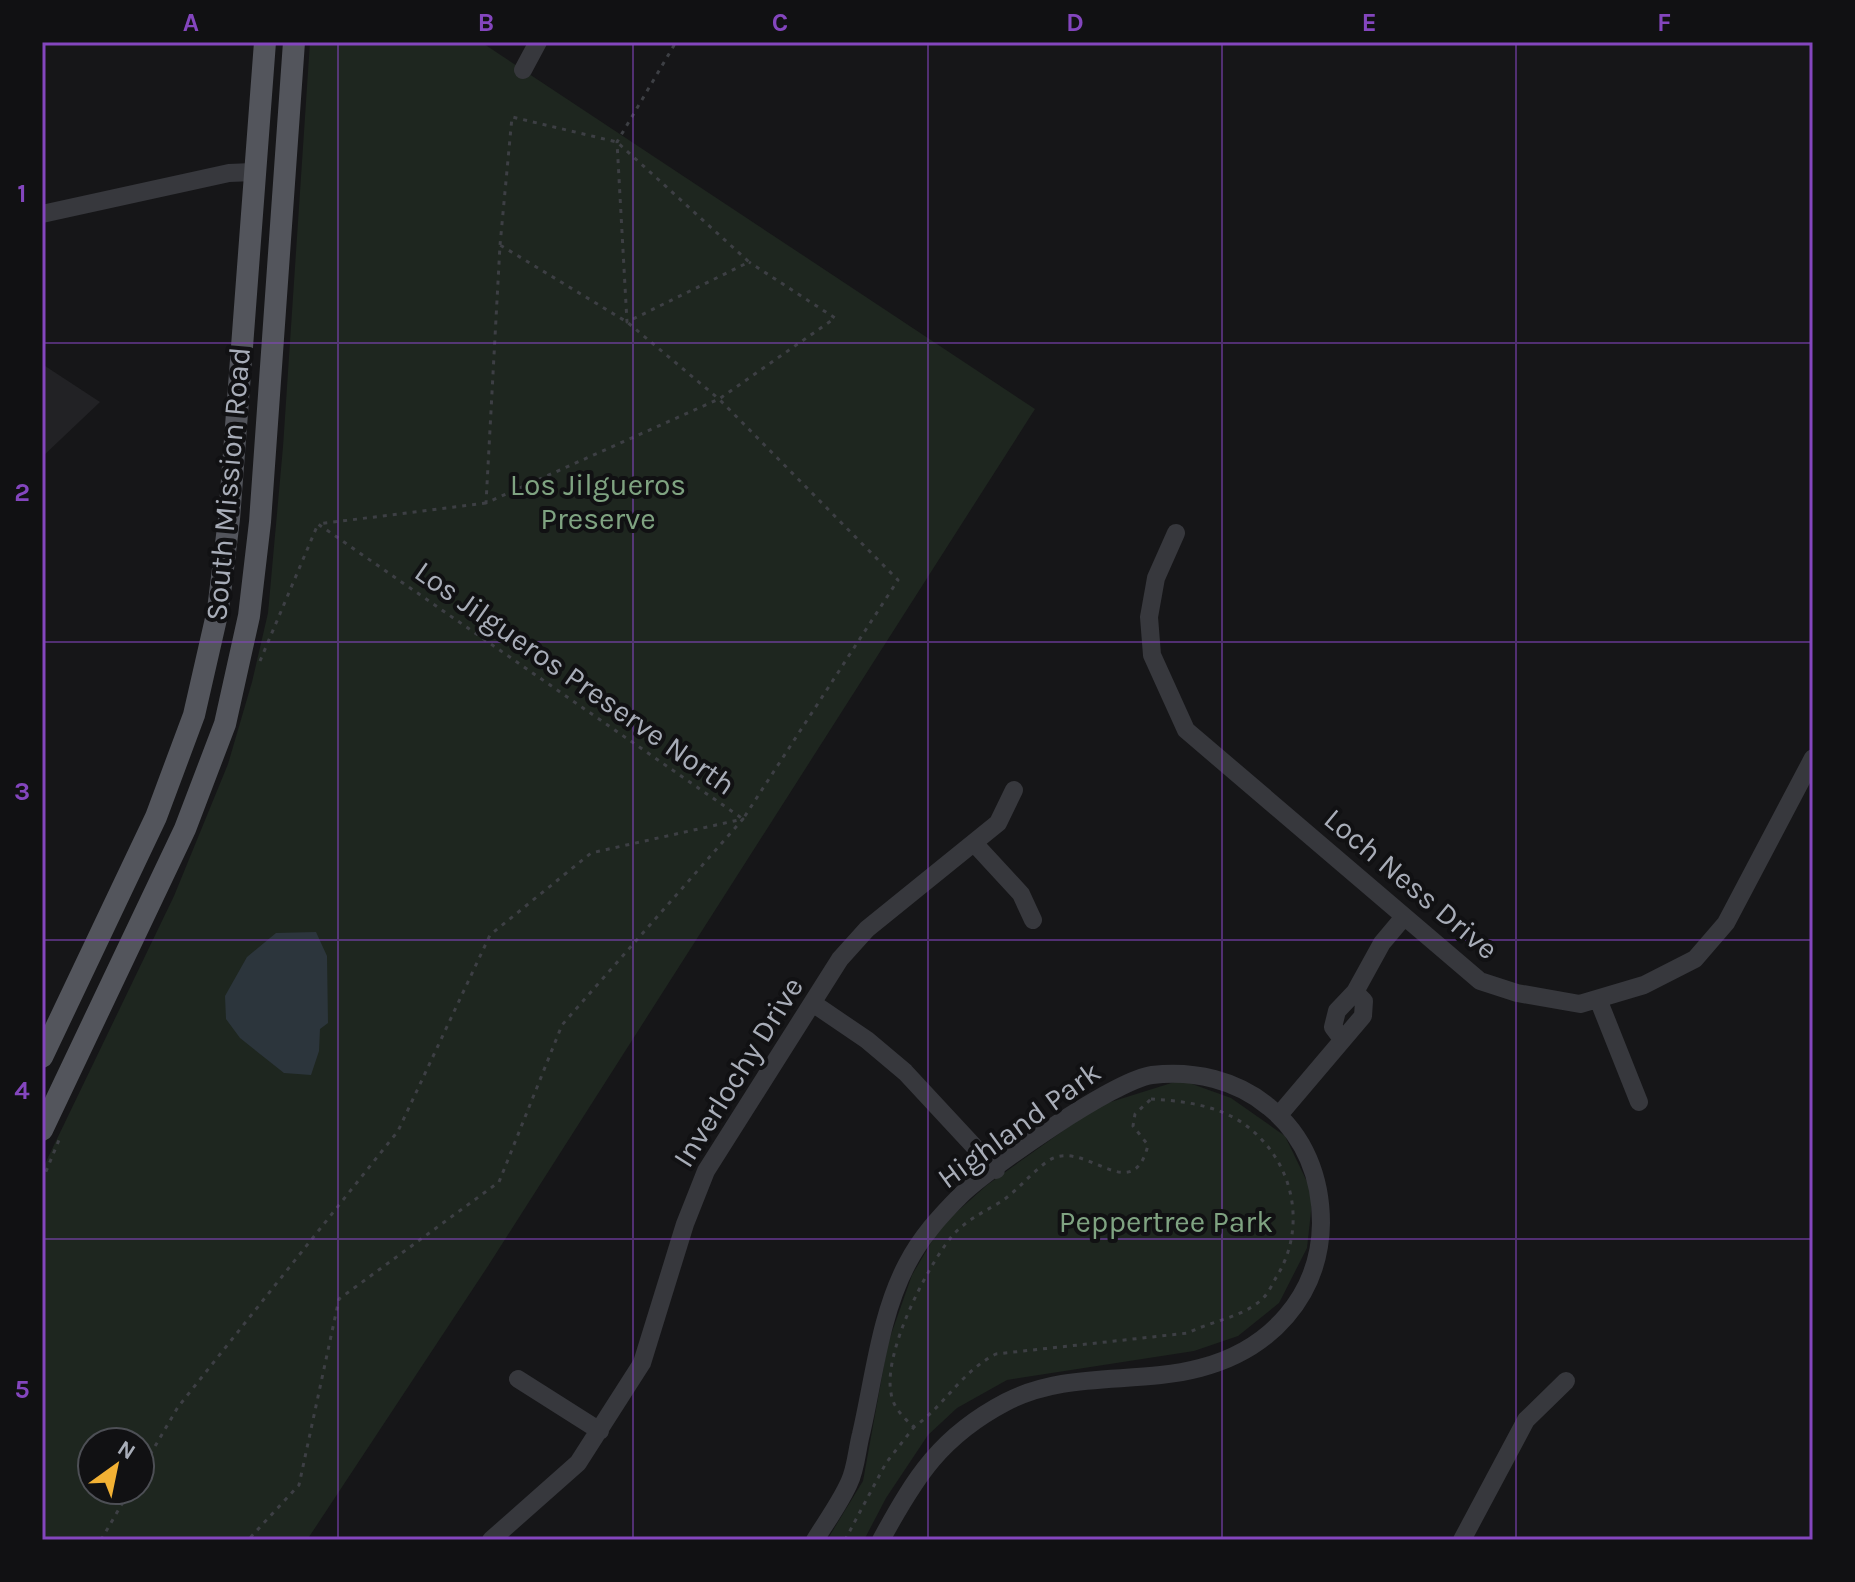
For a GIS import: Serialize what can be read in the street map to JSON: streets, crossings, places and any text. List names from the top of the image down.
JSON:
{
  "streets": {
    "main road": ["South Mission Road"],
    "street": ["Loch Ness Drive", "Inverlochy Drive", "Highland Park"],
    "path": ["Los Jilgueros Preserve North"]
  },
  "parks": ["Los Jilgueros Preserve", "Peppertree Park"],
  "north": "top right",
  "grid": {
    "columns": [
      "A",
      "B",
      "C",
      "D",
      "E",
      "F"
    ],
    "rows": [
      "1",
      "2",
      "3",
      "4",
      "5"
    ]
  }
}
